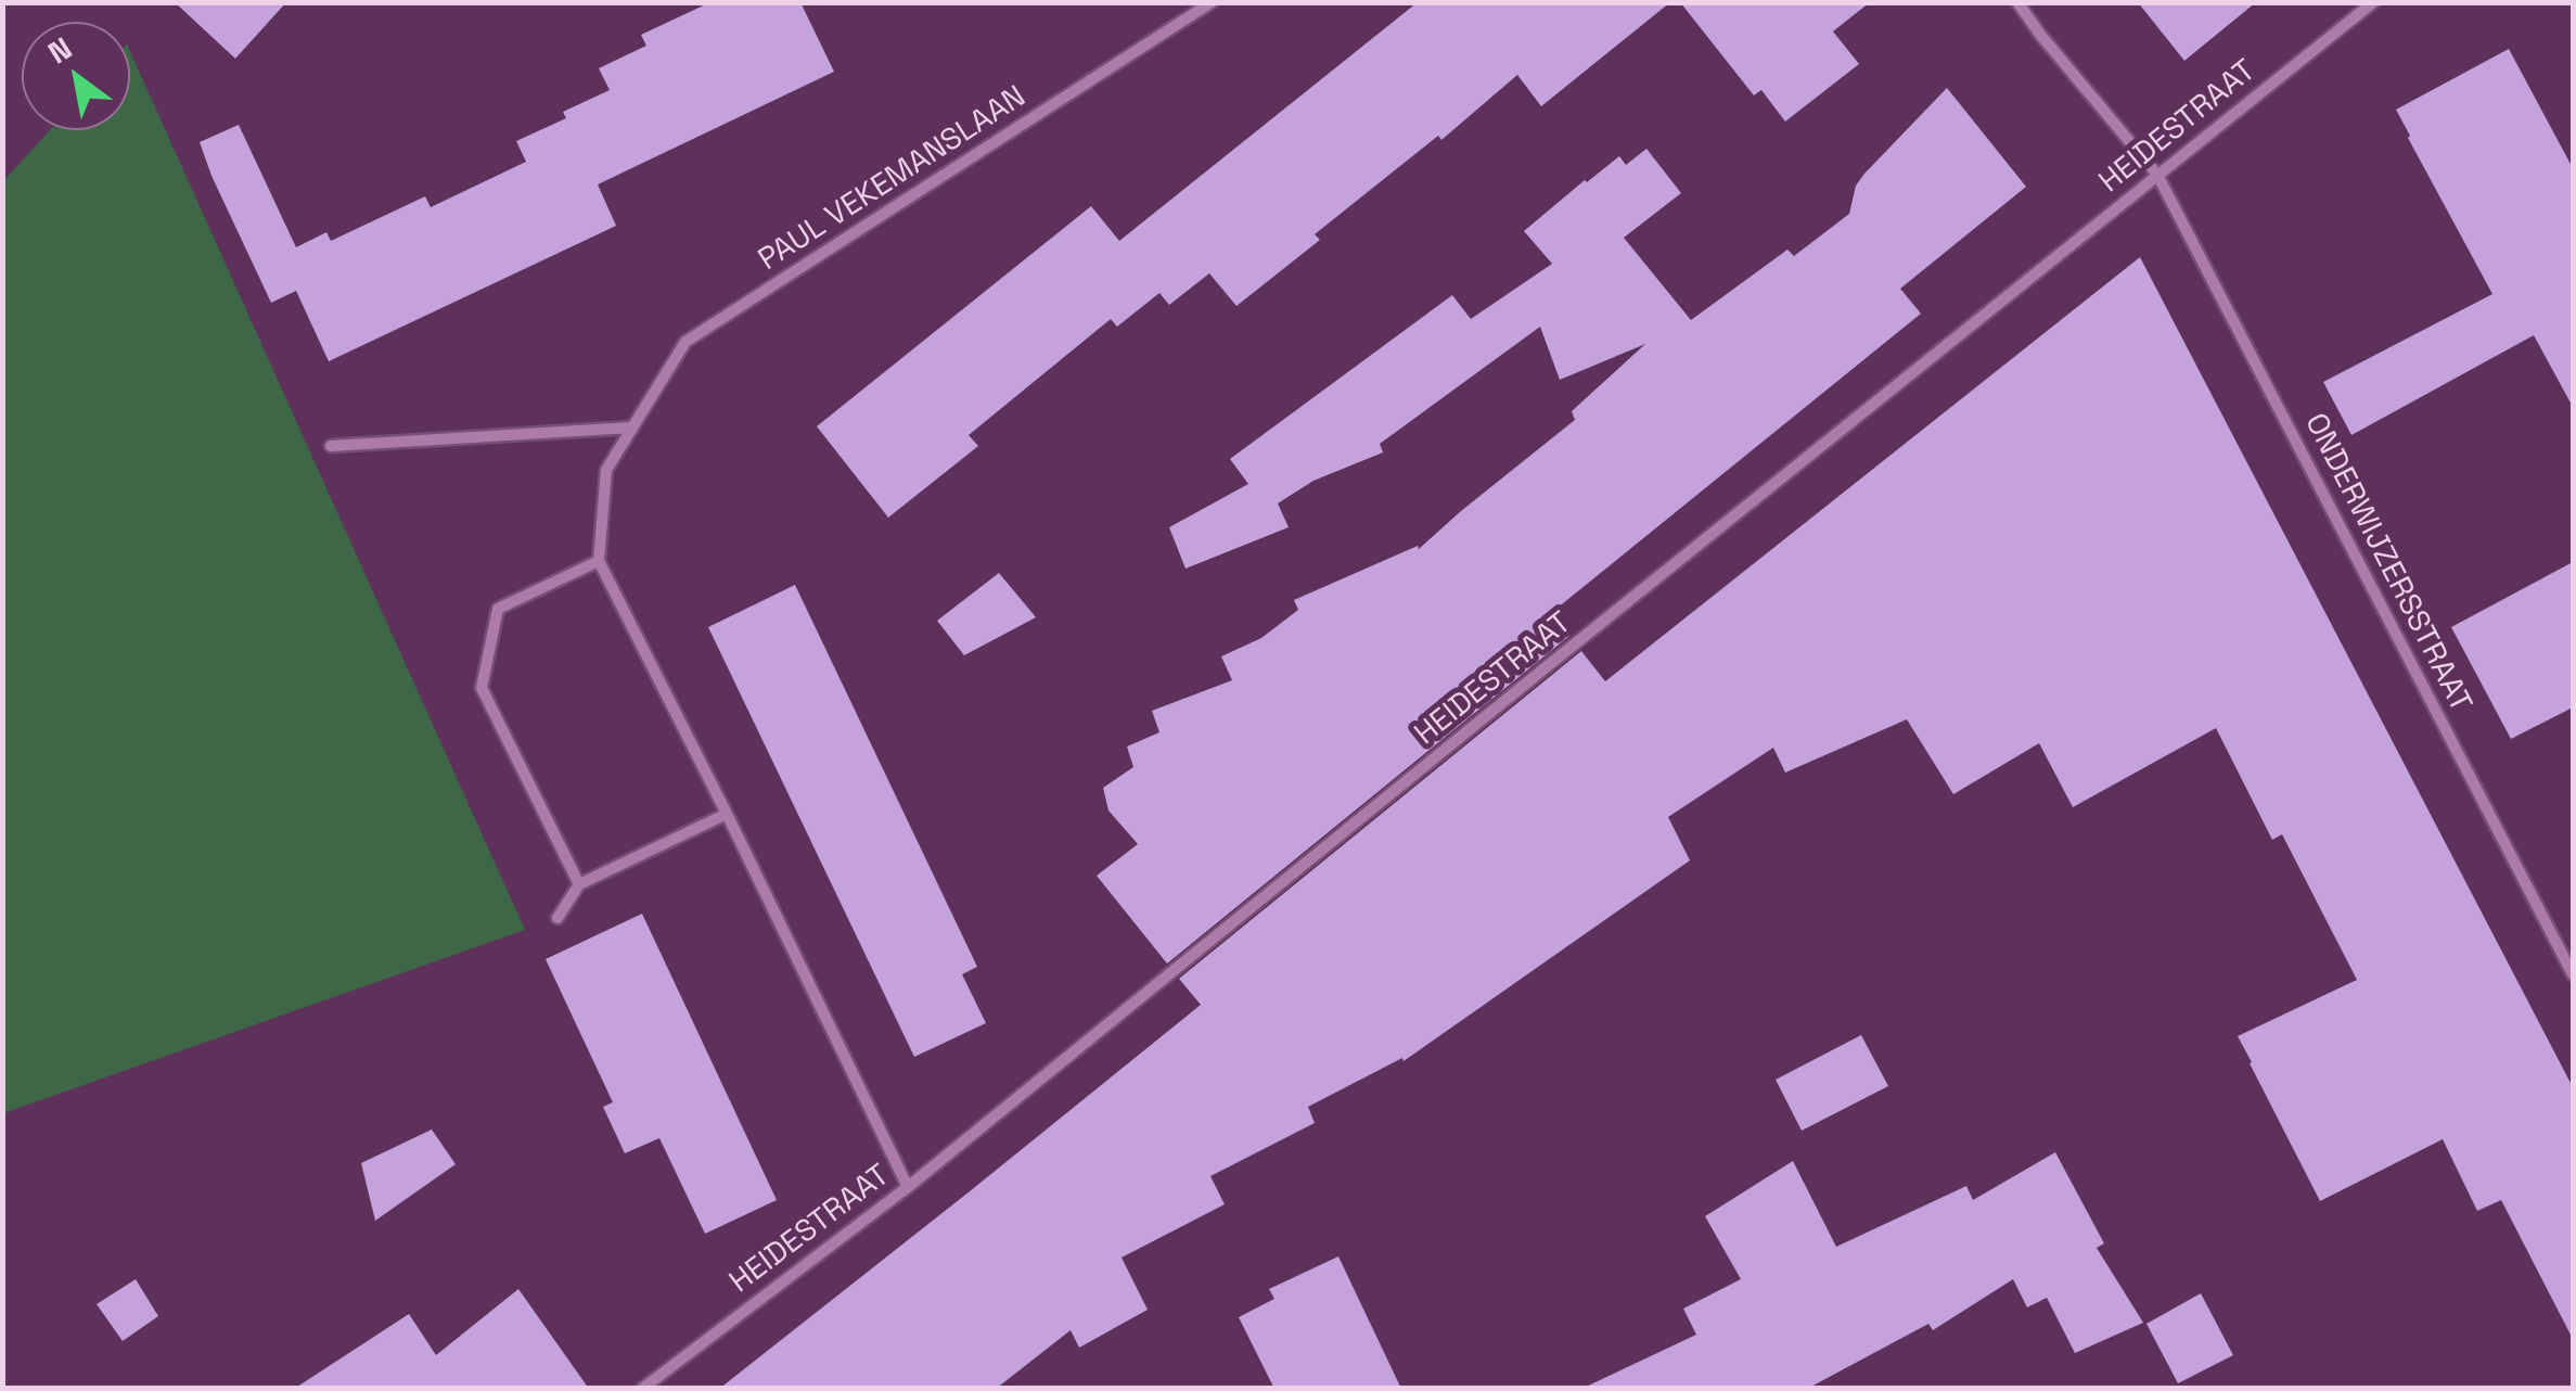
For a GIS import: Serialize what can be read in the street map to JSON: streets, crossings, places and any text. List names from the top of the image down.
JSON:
{
  "streets": {
    "street": ["HEIDESTRAAT", "PAUL VEKEMANSLAAN", "ONDERWIJZERSSTRAAT"]
  },
  "crossings": [
    ["HEIDESTRAAT", "ONDERWIJZERSSTRAAT"]
  ],
  "north": "top left"
}
